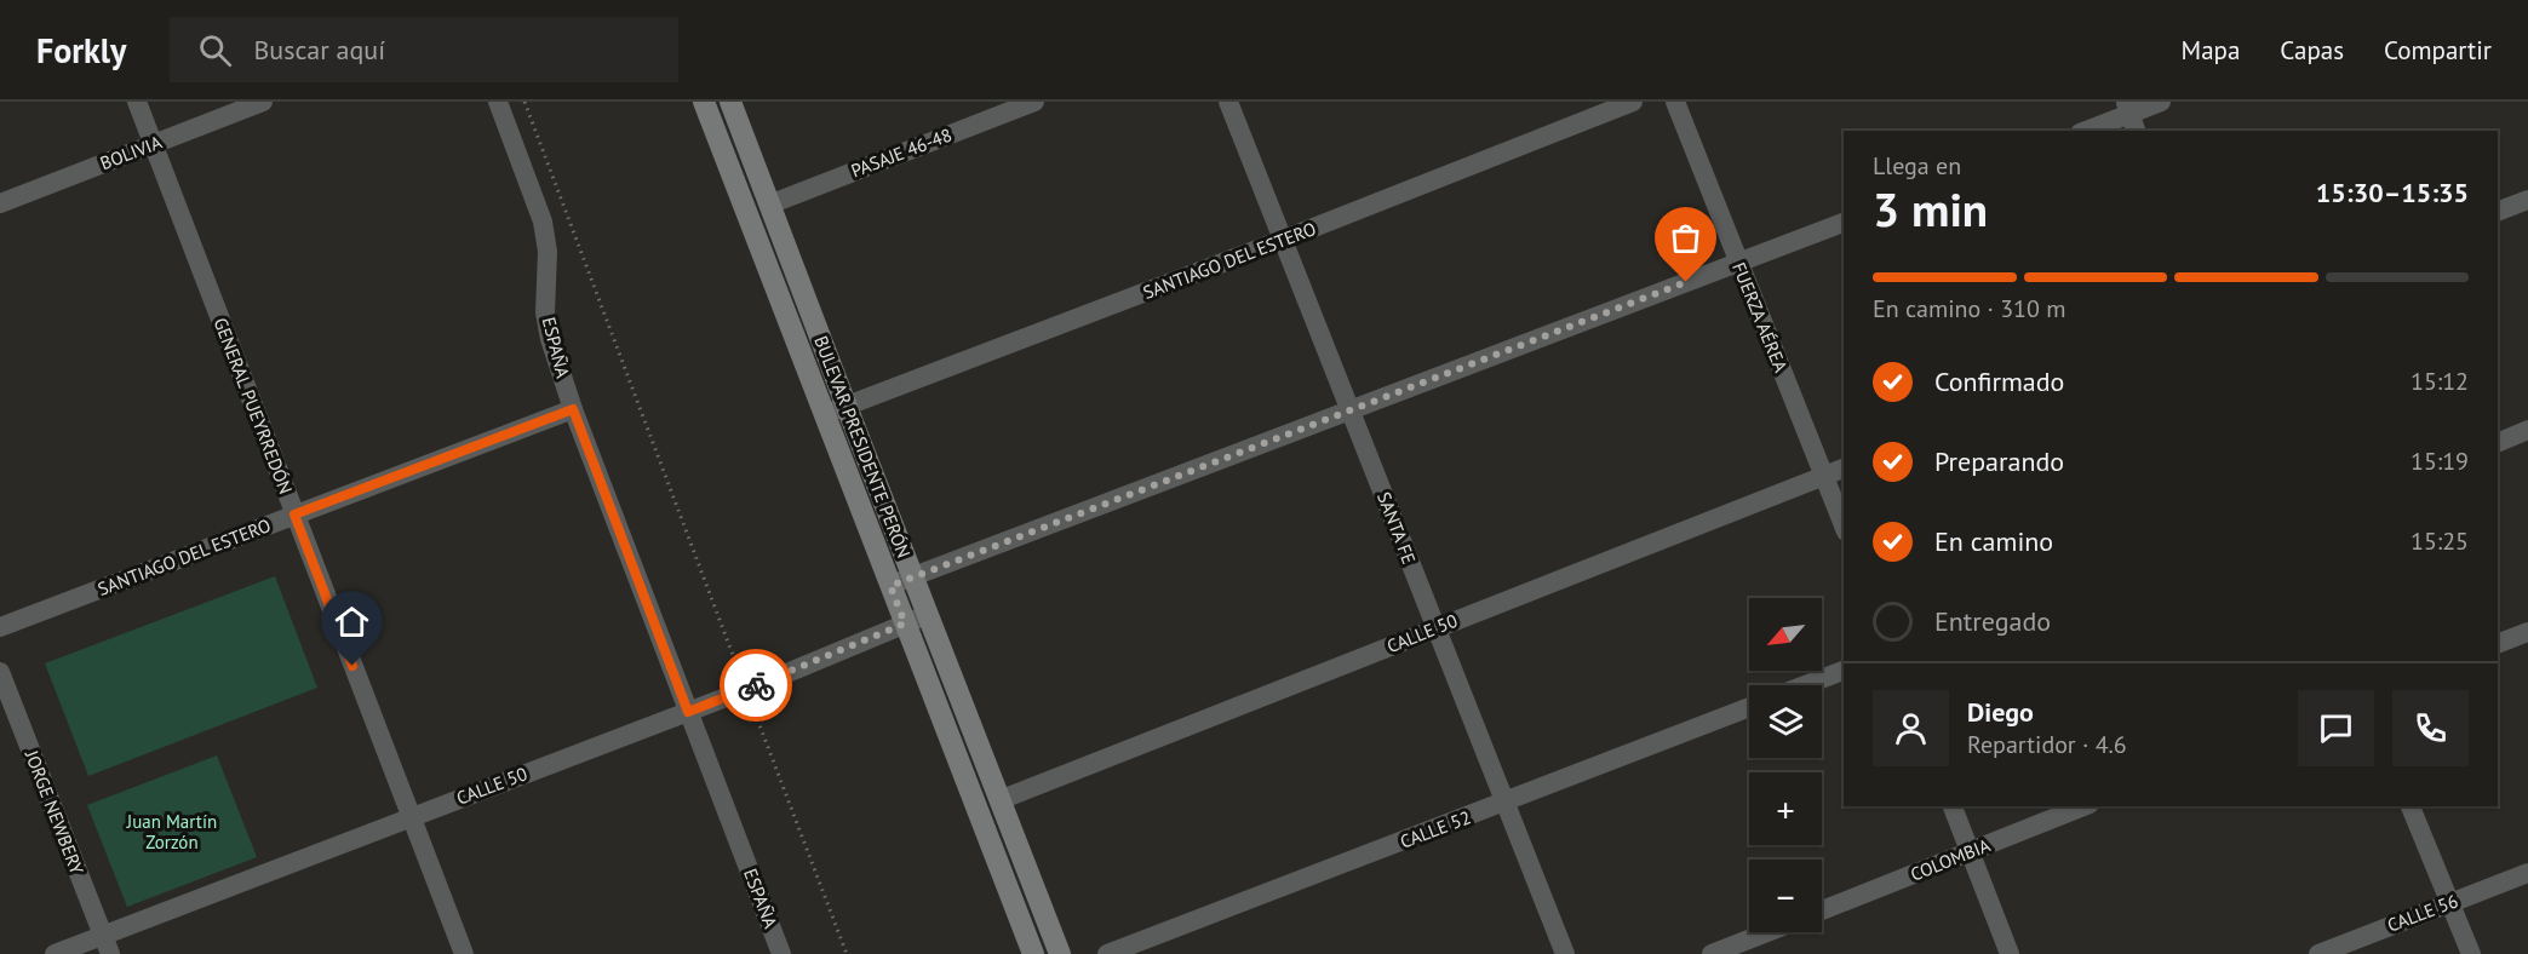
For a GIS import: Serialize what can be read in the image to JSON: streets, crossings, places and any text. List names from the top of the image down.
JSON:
{
  "streets": {
    "main road": ["BULEVAR PRESIDENTE PERÓN"],
    "street": [
      "BOLIVIA",
      "PASAJE 46-48",
      "SANTIAGO DEL ESTERO",
      "FUERZA AÉREA",
      "ESPAÑA",
      "GENERAL PUEYRREDÓN",
      "SANTA FE",
      "CALLE 50",
      "JORGE NEWBERY",
      "CALLE 52",
      "COLOMBIA",
      "CALLE 56"
    ]
  },
  "crossings": [
    ["BOLIVIA", "GENERAL PUEYRREDÓN"],
    ["PASAJE 46-48", "BULEVAR PRESIDENTE PERÓN"],
    ["SANTIAGO DEL ESTERO", "ESPAÑA"],
    ["SANTIAGO DEL ESTERO", "GENERAL PUEYRREDÓN"],
    ["SANTIAGO DEL ESTERO", "BULEVAR PRESIDENTE PERÓN"],
    ["SANTIAGO DEL ESTERO", "SANTA FE"],
    ["FUERZA AÉREA", "CALLE 50"],
    ["ESPAÑA", "CALLE 50"],
    ["GENERAL PUEYRREDÓN", "CALLE 50"],
    ["BULEVAR PRESIDENTE PERÓN", "CALLE 50"],
    ["SANTA FE", "CALLE 50"],
    ["SANTA FE", "CALLE 52"],
    ["CALLE 50", "JORGE NEWBERY"]
  ],
  "parks": ["Juan Martín Zorzón"],
  "north": "bottom left",
  "page": {
    "header": "Forkly",
    "search": "Buscar aquí",
    "nav": ["Mapa", "Capas", "Compartir"],
    "heading": ["3 min", "Llega en", "15:30–15:35"],
    "panel": ["Diego", "Repartidor · 4.6"],
    "bar": "En camino · 310 m",
    "list": [
      ["Confirmado", "15:12"],
      ["Preparando", "15:19"],
      ["En camino", "15:25"],
      "Entregado"
    ],
    "map_buttons": ["+", "−"]
  }
}
